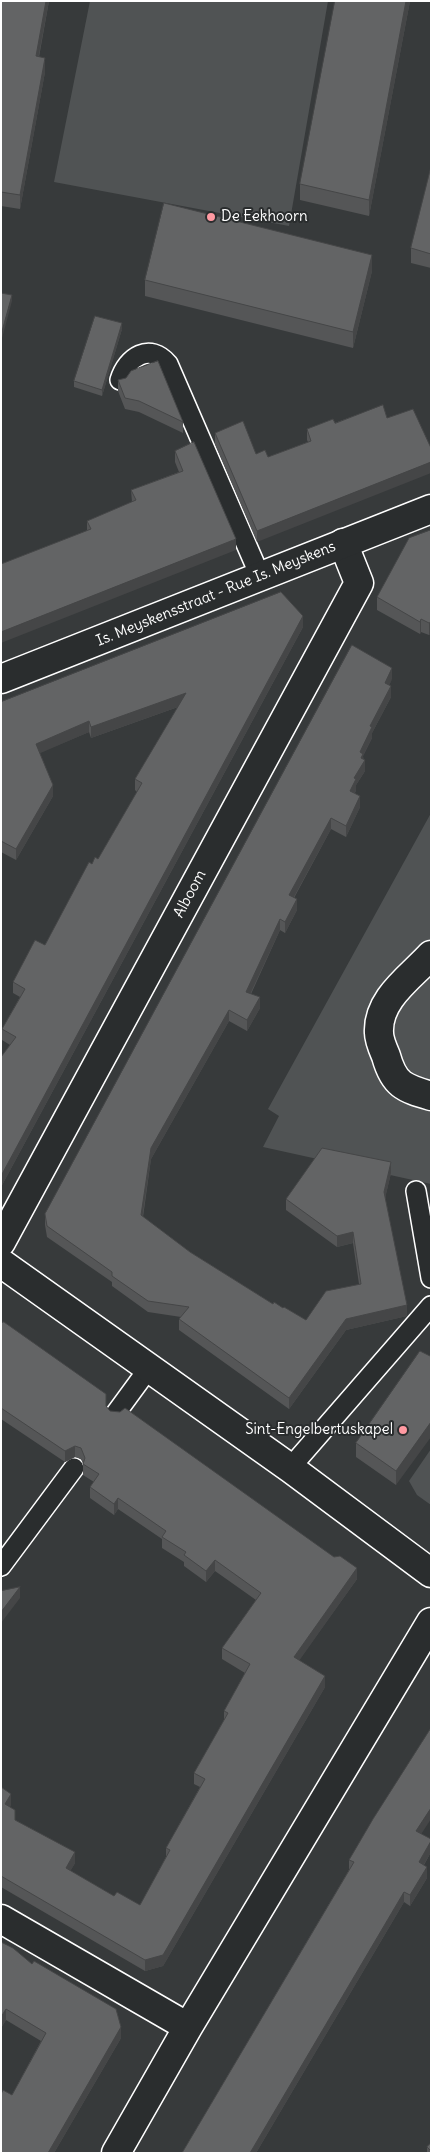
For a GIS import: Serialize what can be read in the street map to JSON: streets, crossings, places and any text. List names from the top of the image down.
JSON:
{
  "streets": {
    "street": ["Is. Meyskensstraat - Rue Is. Meyskens", "Alboom"]
  },
  "crossings": [
    ["Is. Meyskensstraat - Rue Is. Meyskens", "Alboom"]
  ],
  "places": ["De Eekhoorn", "Sint-Engelbertuskapel"]
}
